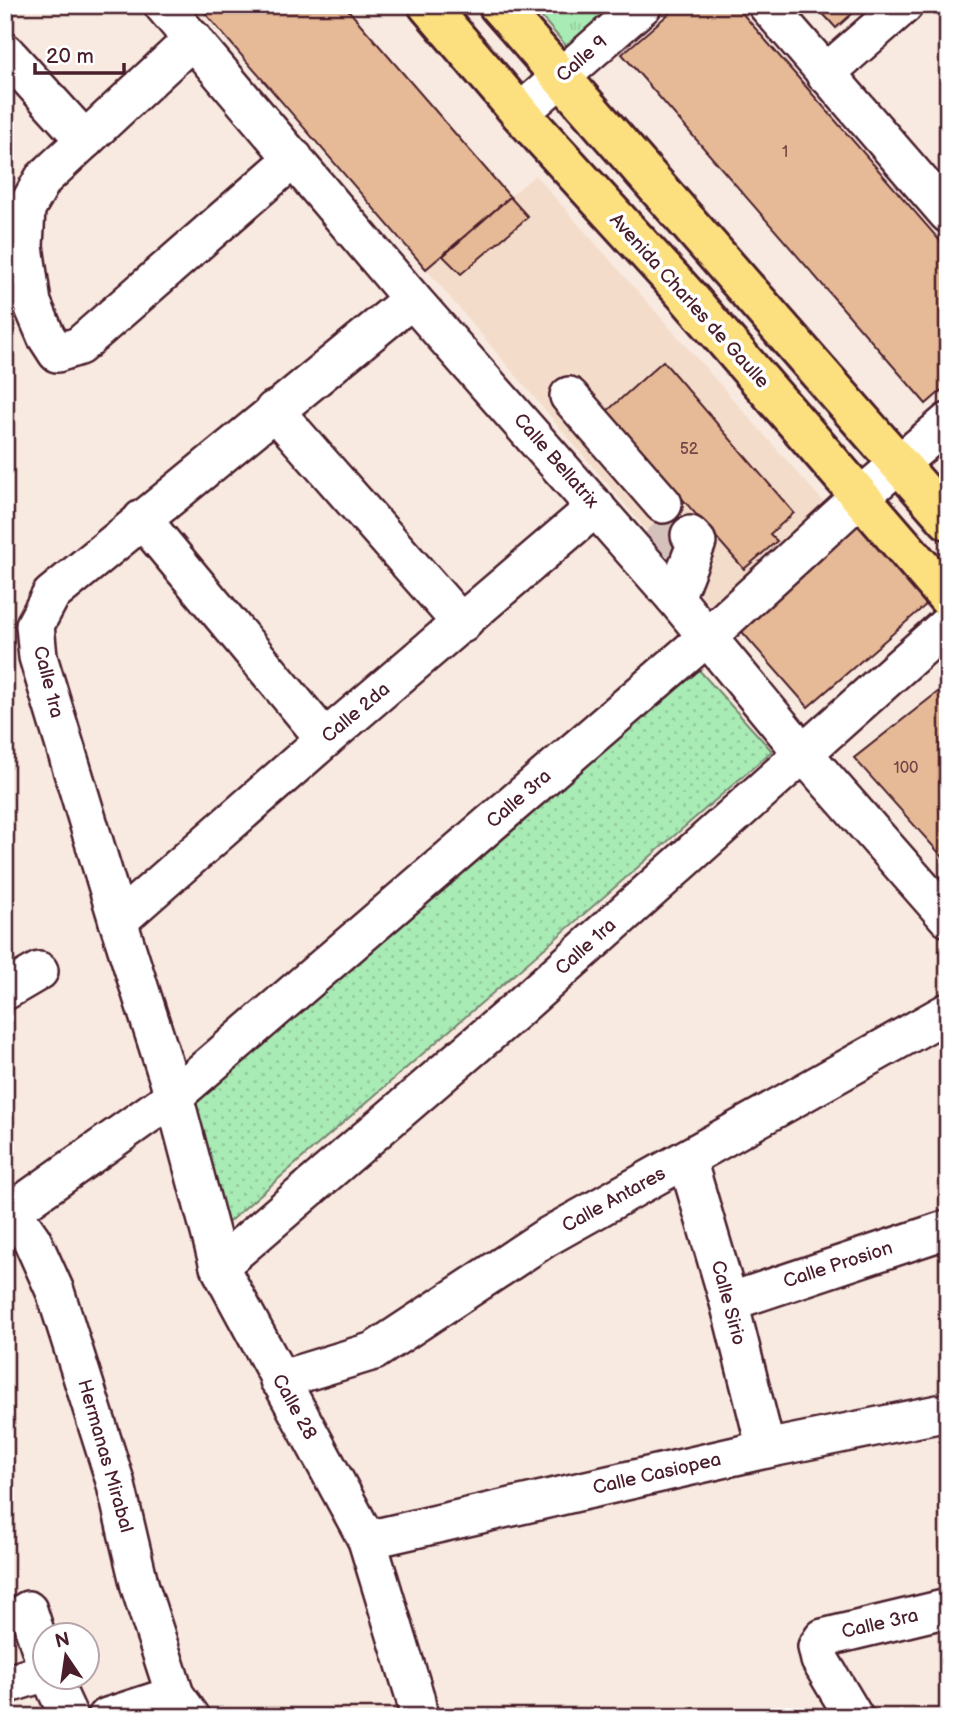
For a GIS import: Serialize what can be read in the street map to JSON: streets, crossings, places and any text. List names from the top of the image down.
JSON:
{
  "streets": {
    "main road": ["Avenida Charles de Gaulle"],
    "street": [
      "Calle 9",
      "Calle Bellatrix",
      "Calle 1ra",
      "Calle 2da",
      "Calle 3ra",
      "Calle Antares",
      "Calle Prosion",
      "Calle Sirio",
      "Calle 28",
      "Hermanas Mirabal",
      "Calle Casiopea"
    ]
  },
  "crossings": [
    ["Calle 9", "Avenida Charles de Gaulle"],
    ["Avenida Charles de Gaulle", "Calle 3ra"],
    ["Calle Bellatrix", "Calle 1ra"],
    ["Calle Bellatrix", "Calle 2da"],
    ["Calle Bellatrix", "Calle 3ra"],
    ["Calle 1ra", "Calle 2da"],
    ["Calle 1ra", "Calle 3ra"],
    ["Calle 1ra", "Calle 28"],
    ["Calle 3ra", "Calle 28"],
    ["Calle 3ra", "Hermanas Mirabal"],
    ["Calle Antares", "Calle Sirio"],
    ["Calle Antares", "Calle 28"],
    ["Calle Prosion", "Calle Sirio"],
    ["Calle Sirio", "Calle Casiopea"],
    ["Calle 28", "Calle Casiopea"]
  ],
  "house_numbers": ["1", "52", "100"],
  "scale_bar": "20 m",
  "north": "top"
}
